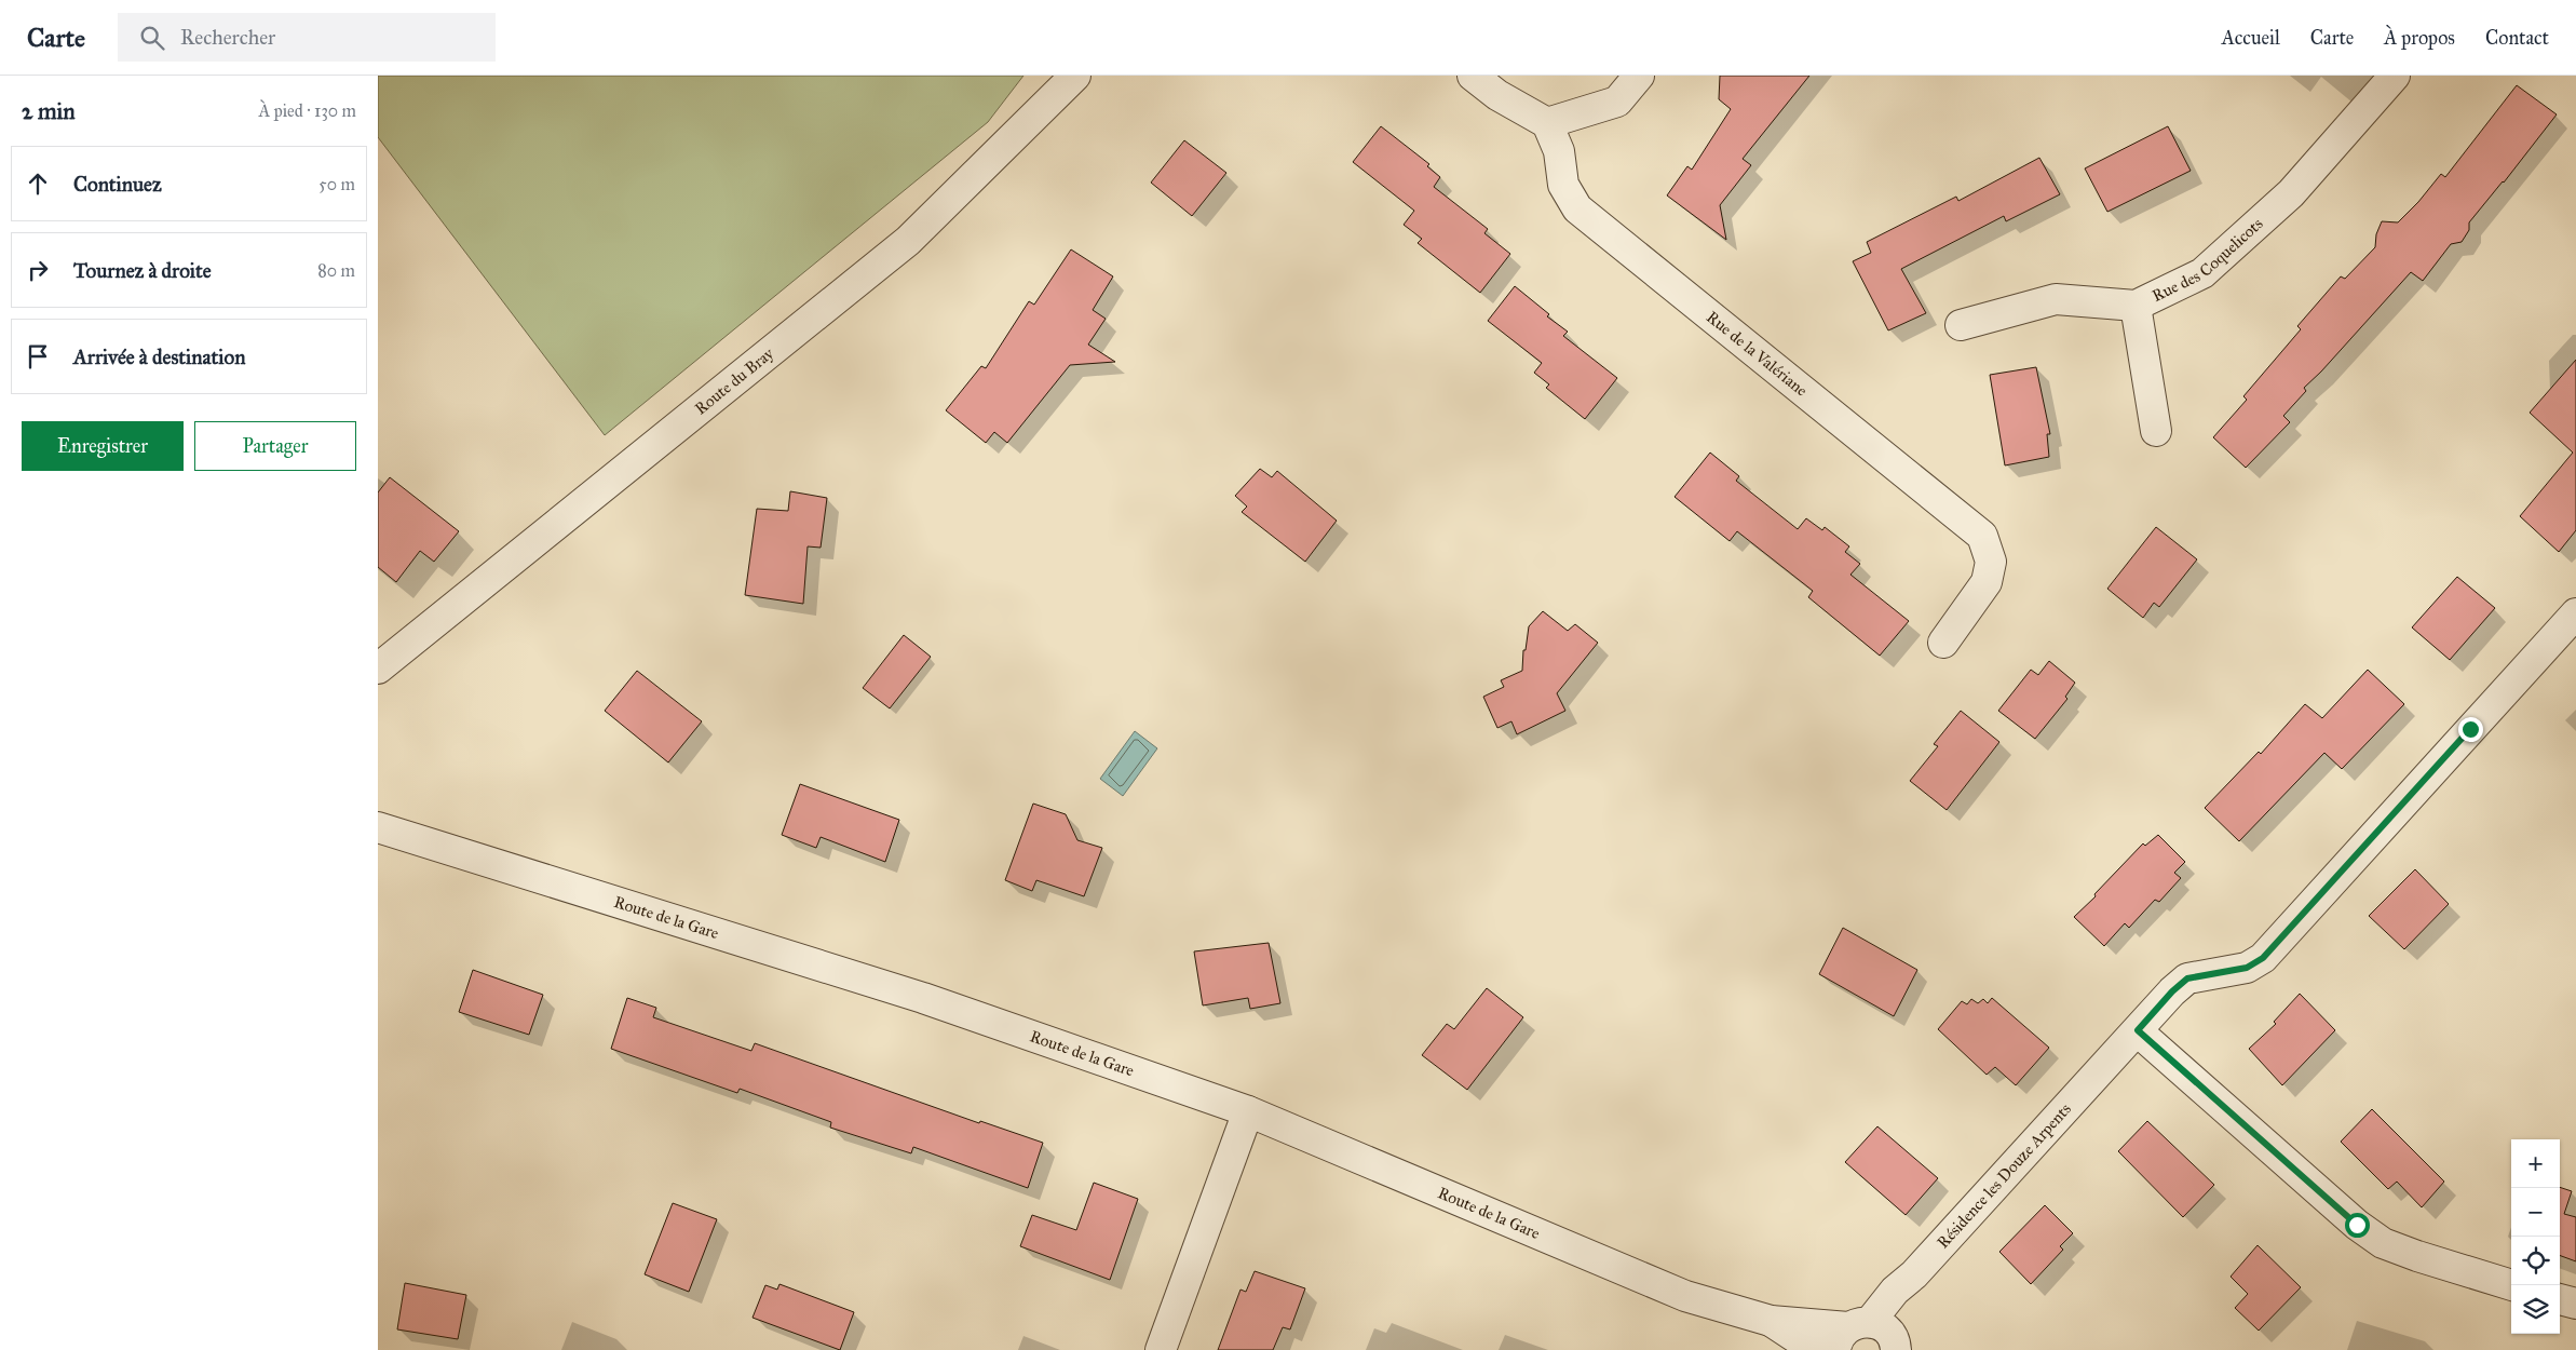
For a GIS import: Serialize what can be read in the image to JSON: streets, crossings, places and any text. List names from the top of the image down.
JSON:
{
  "streets": {
    "street": [
      "Rue des Coquelicots",
      "Rue de la Valériane",
      "Route du Bray",
      "Route de la Gare",
      "Résidence les Douze Arpents"
    ]
  },
  "crossings": [
    ["Route de la Gare", "Résidence les Douze Arpents"]
  ],
  "page": {
    "header": "Carte",
    "search": "Rechercher",
    "nav": [
      "Accueil",
      "Carte",
      "À propos",
      "Contact"
    ],
    "heading": ["2 min", "À pied · 130 m"],
    "list": [
      ["Continuez", "50 m"],
      ["Tournez à droite", "80 m"],
      "Arrivée à destination"
    ],
    "buttons": ["Enregistrer", "Partager"],
    "map_buttons": ["+", "−"]
  }
}
